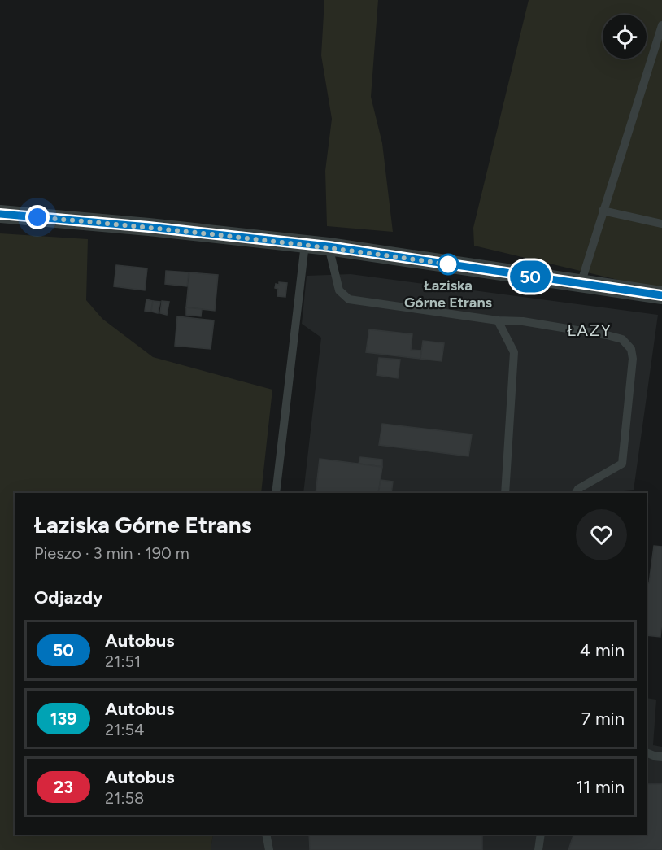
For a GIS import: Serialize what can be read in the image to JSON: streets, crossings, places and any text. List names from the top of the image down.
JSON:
{
  "districts": ["ŁAZY"],
  "places": ["Łaziska Górne Etrans"],
  "lines": ["bus line 50"],
  "page": {
    "on_map": "50",
    "heading": [
      ["Łaziska Górne Etrans", "Pieszo · 3 min · 190 m"],
      "Odjazdy"
    ],
    "list": [
      {
        "mark": "50",
        "name": "Autobus",
        "note": "21:51",
        "value": "4 min"
      },
      {
        "mark": "139",
        "name": "Autobus",
        "note": "21:54",
        "value": "7 min"
      },
      {
        "mark": "23",
        "name": "Autobus",
        "note": "21:58",
        "value": "11 min"
      }
    ]
  }
}
